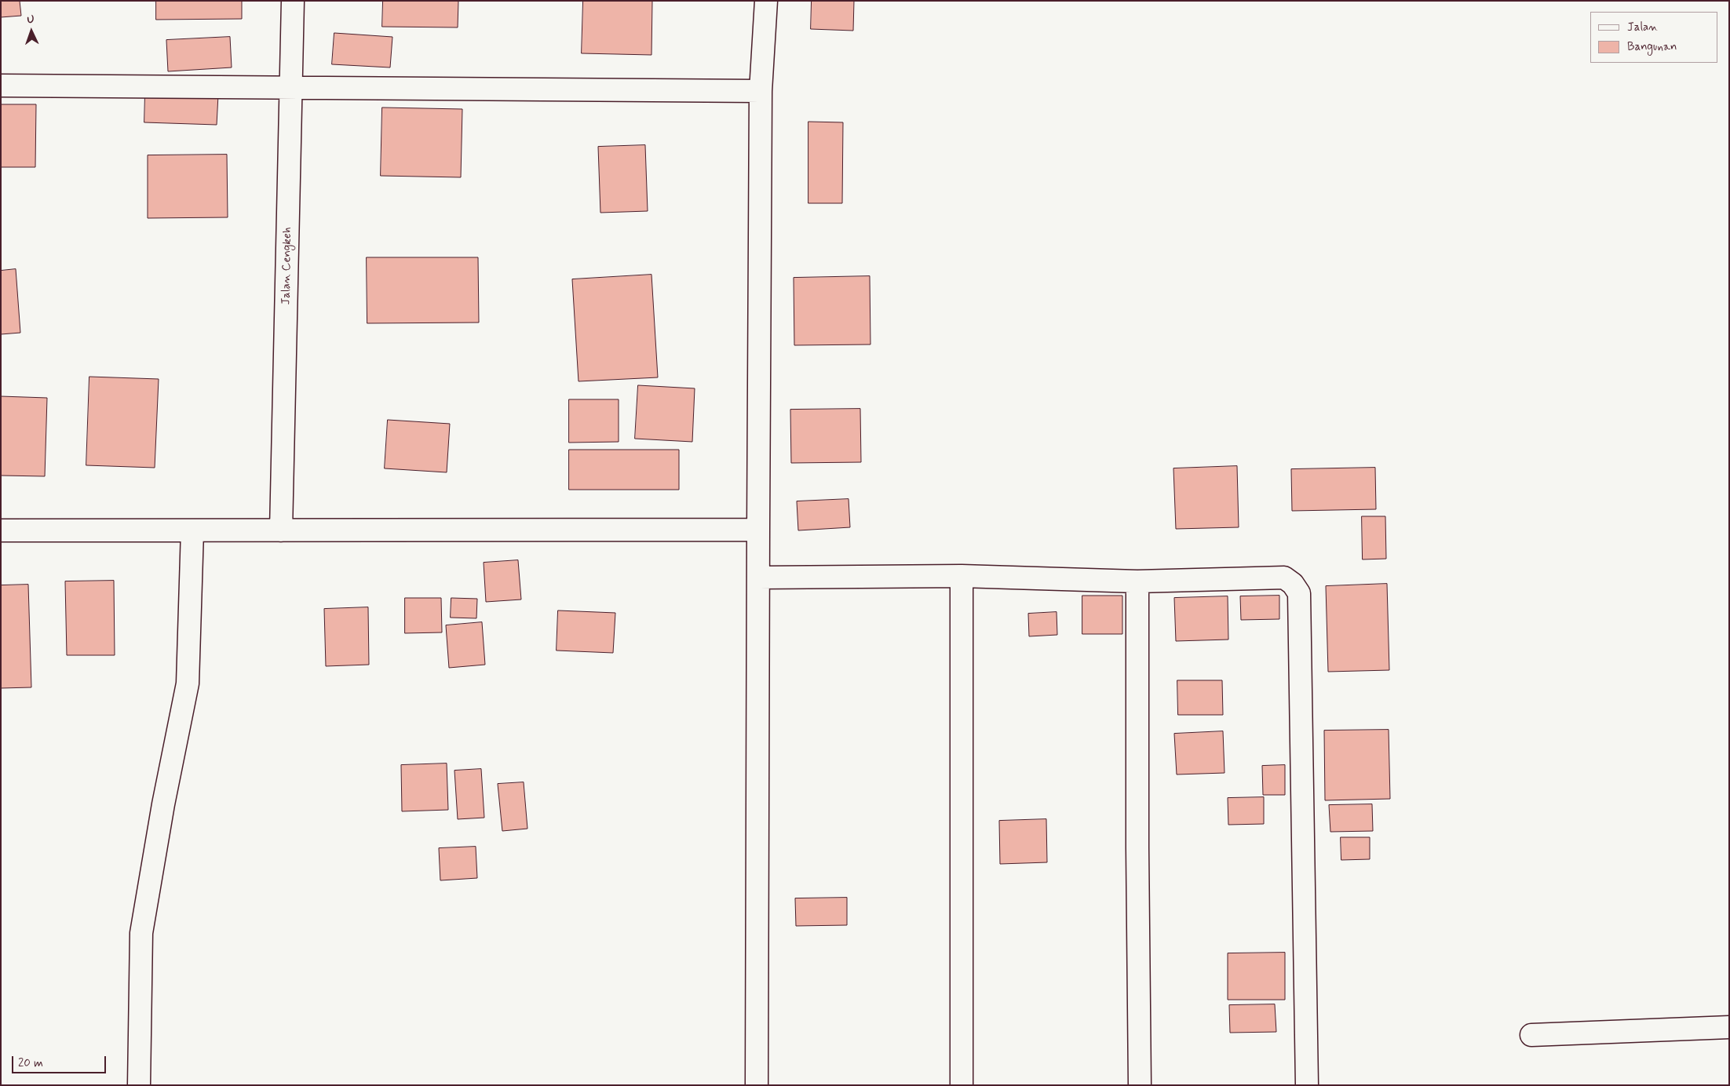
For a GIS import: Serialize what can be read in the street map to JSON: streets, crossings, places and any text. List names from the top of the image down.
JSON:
{
  "streets": {
    "street": ["Jalan Cengkeh"]
  },
  "legend": ["Jalan", "Bangunan"],
  "scale_bar": "20 m",
  "north": "top"
}
